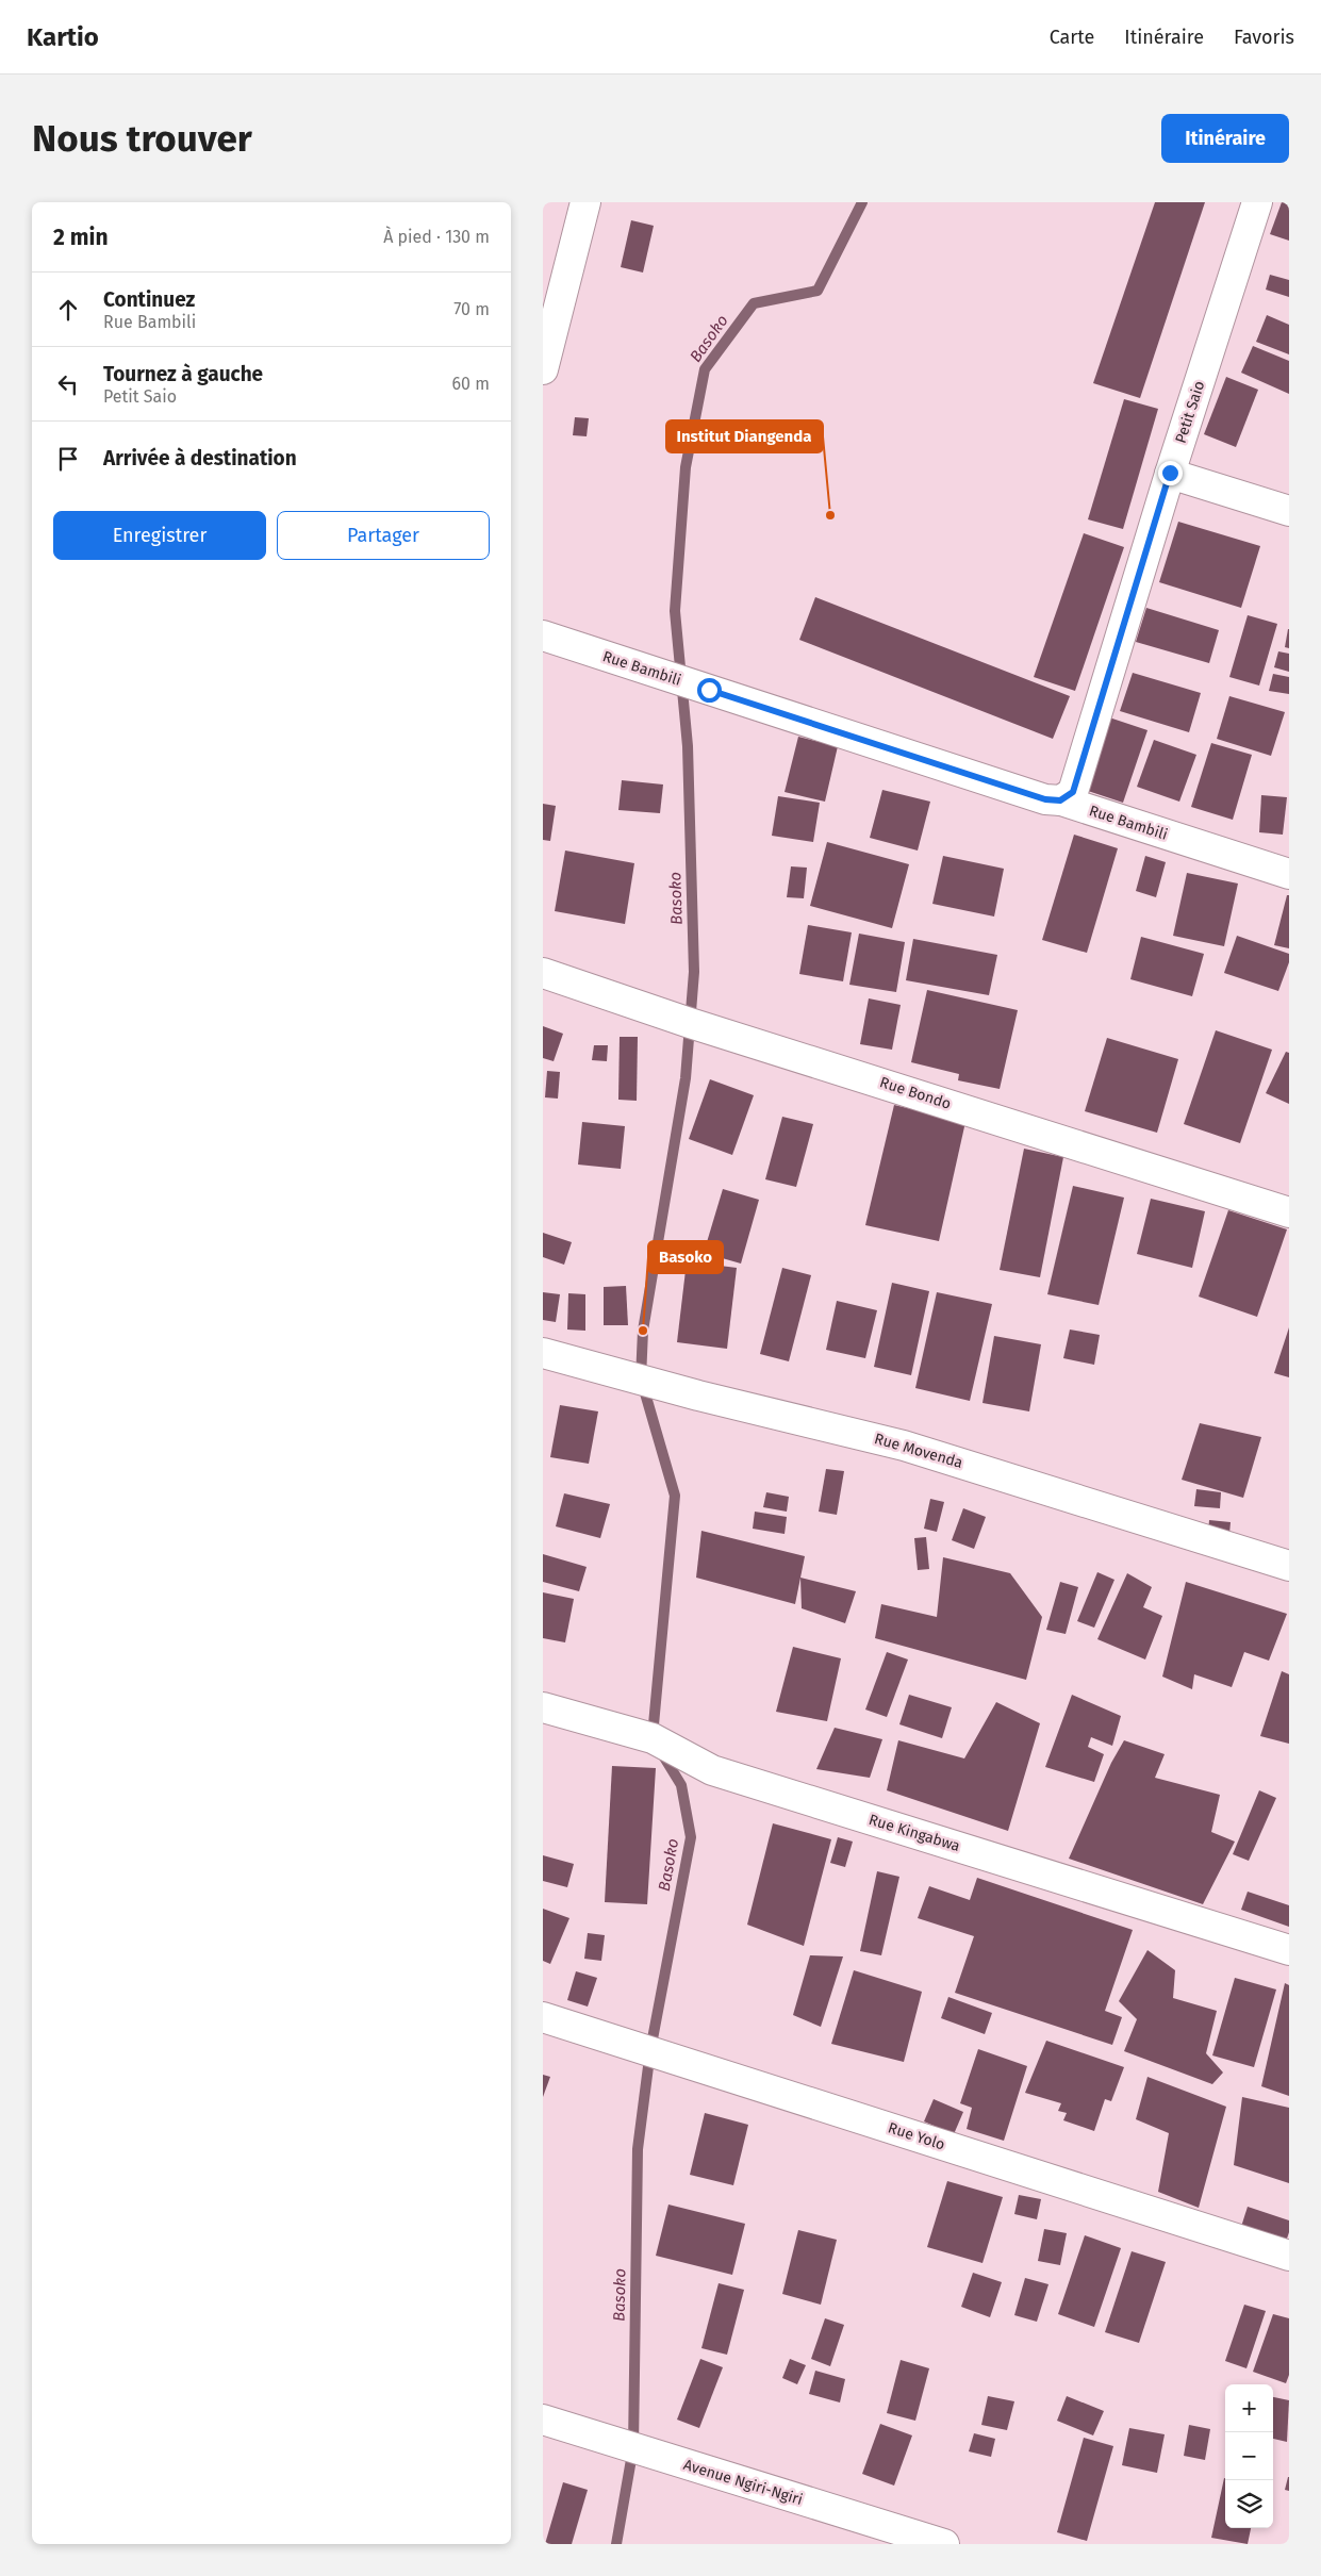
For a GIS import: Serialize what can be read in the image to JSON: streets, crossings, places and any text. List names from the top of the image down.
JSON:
{
  "streets": {
    "main road": [
      "Petit Saio",
      "Rue Bambili",
      "Rue Bondo",
      "Rue Movenda",
      "Rue Kingabwa",
      "Rue Yolo",
      "Avenue Ngiri-Ngiri"
    ]
  },
  "crossings": [
    ["Petit Saio", "Rue Bambili"]
  ],
  "water": ["Basoko"],
  "places": ["Institut Diangenda", "Basoko"],
  "page": {
    "header": "Kartio",
    "nav": ["Carte", "Itinéraire", "Favoris"],
    "buttons": [
      "Itinéraire",
      ["Enregistrer", "Partager"]
    ],
    "title": "Nous trouver",
    "heading": ["2 min", "À pied · 130 m"],
    "list": [
      ["Continuez", "Rue Bambili", "70 m"],
      ["Tournez à gauche", "Petit Saio", "60 m"],
      "Arrivée à destination"
    ],
    "map_buttons": ["+", "−"]
  }
}
